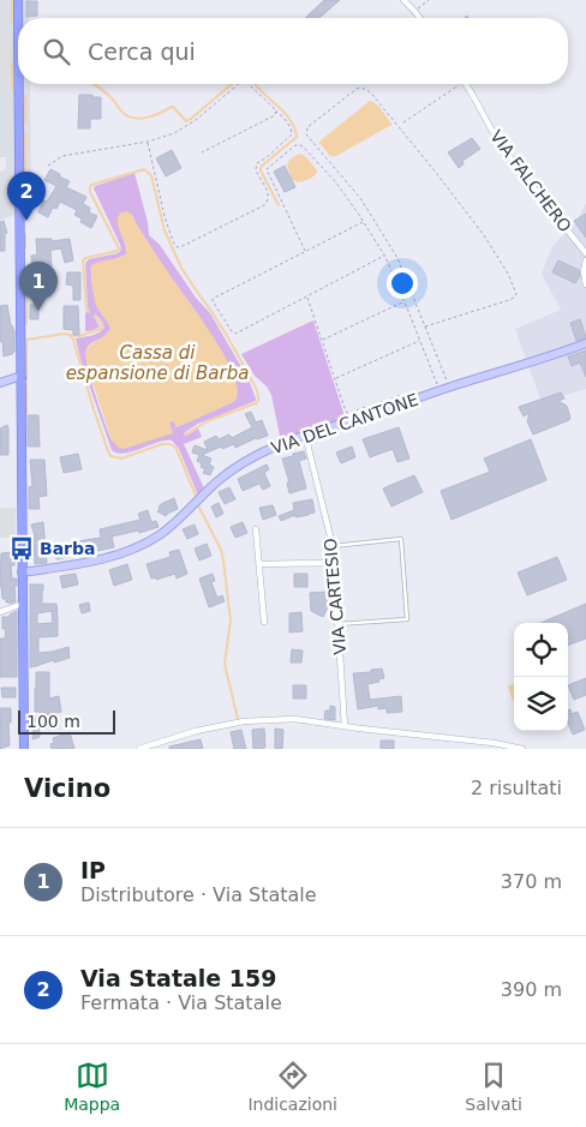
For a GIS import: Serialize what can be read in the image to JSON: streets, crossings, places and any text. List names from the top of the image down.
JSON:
{
  "streets": {
    "street": ["VIA FALCHERO", "VIA DEL CANTONE", "VIA CARTESIO"]
  },
  "crossings": [
    ["VIA DEL CANTONE", "VIA CARTESIO"]
  ],
  "water": ["Cassa di espansione di Barba"],
  "places": {
    "bus stop": ["Barba"]
  },
  "scale_bar": "100 m",
  "page": {
    "search": "Cerca qui",
    "pins": ["2", "1"],
    "scale": "100 m",
    "heading": ["Vicino", "2 risultati"],
    "list": [
      {
        "mark": "1",
        "name": "IP",
        "note": "Distributore · Via Statale",
        "value": "370 m"
      },
      {
        "mark": "2",
        "name": "Via Statale 159",
        "note": "Fermata · Via Statale",
        "value": "390 m"
      }
    ],
    "nav": ["Mappa", "Indicazioni", "Salvati"]
  }
}
